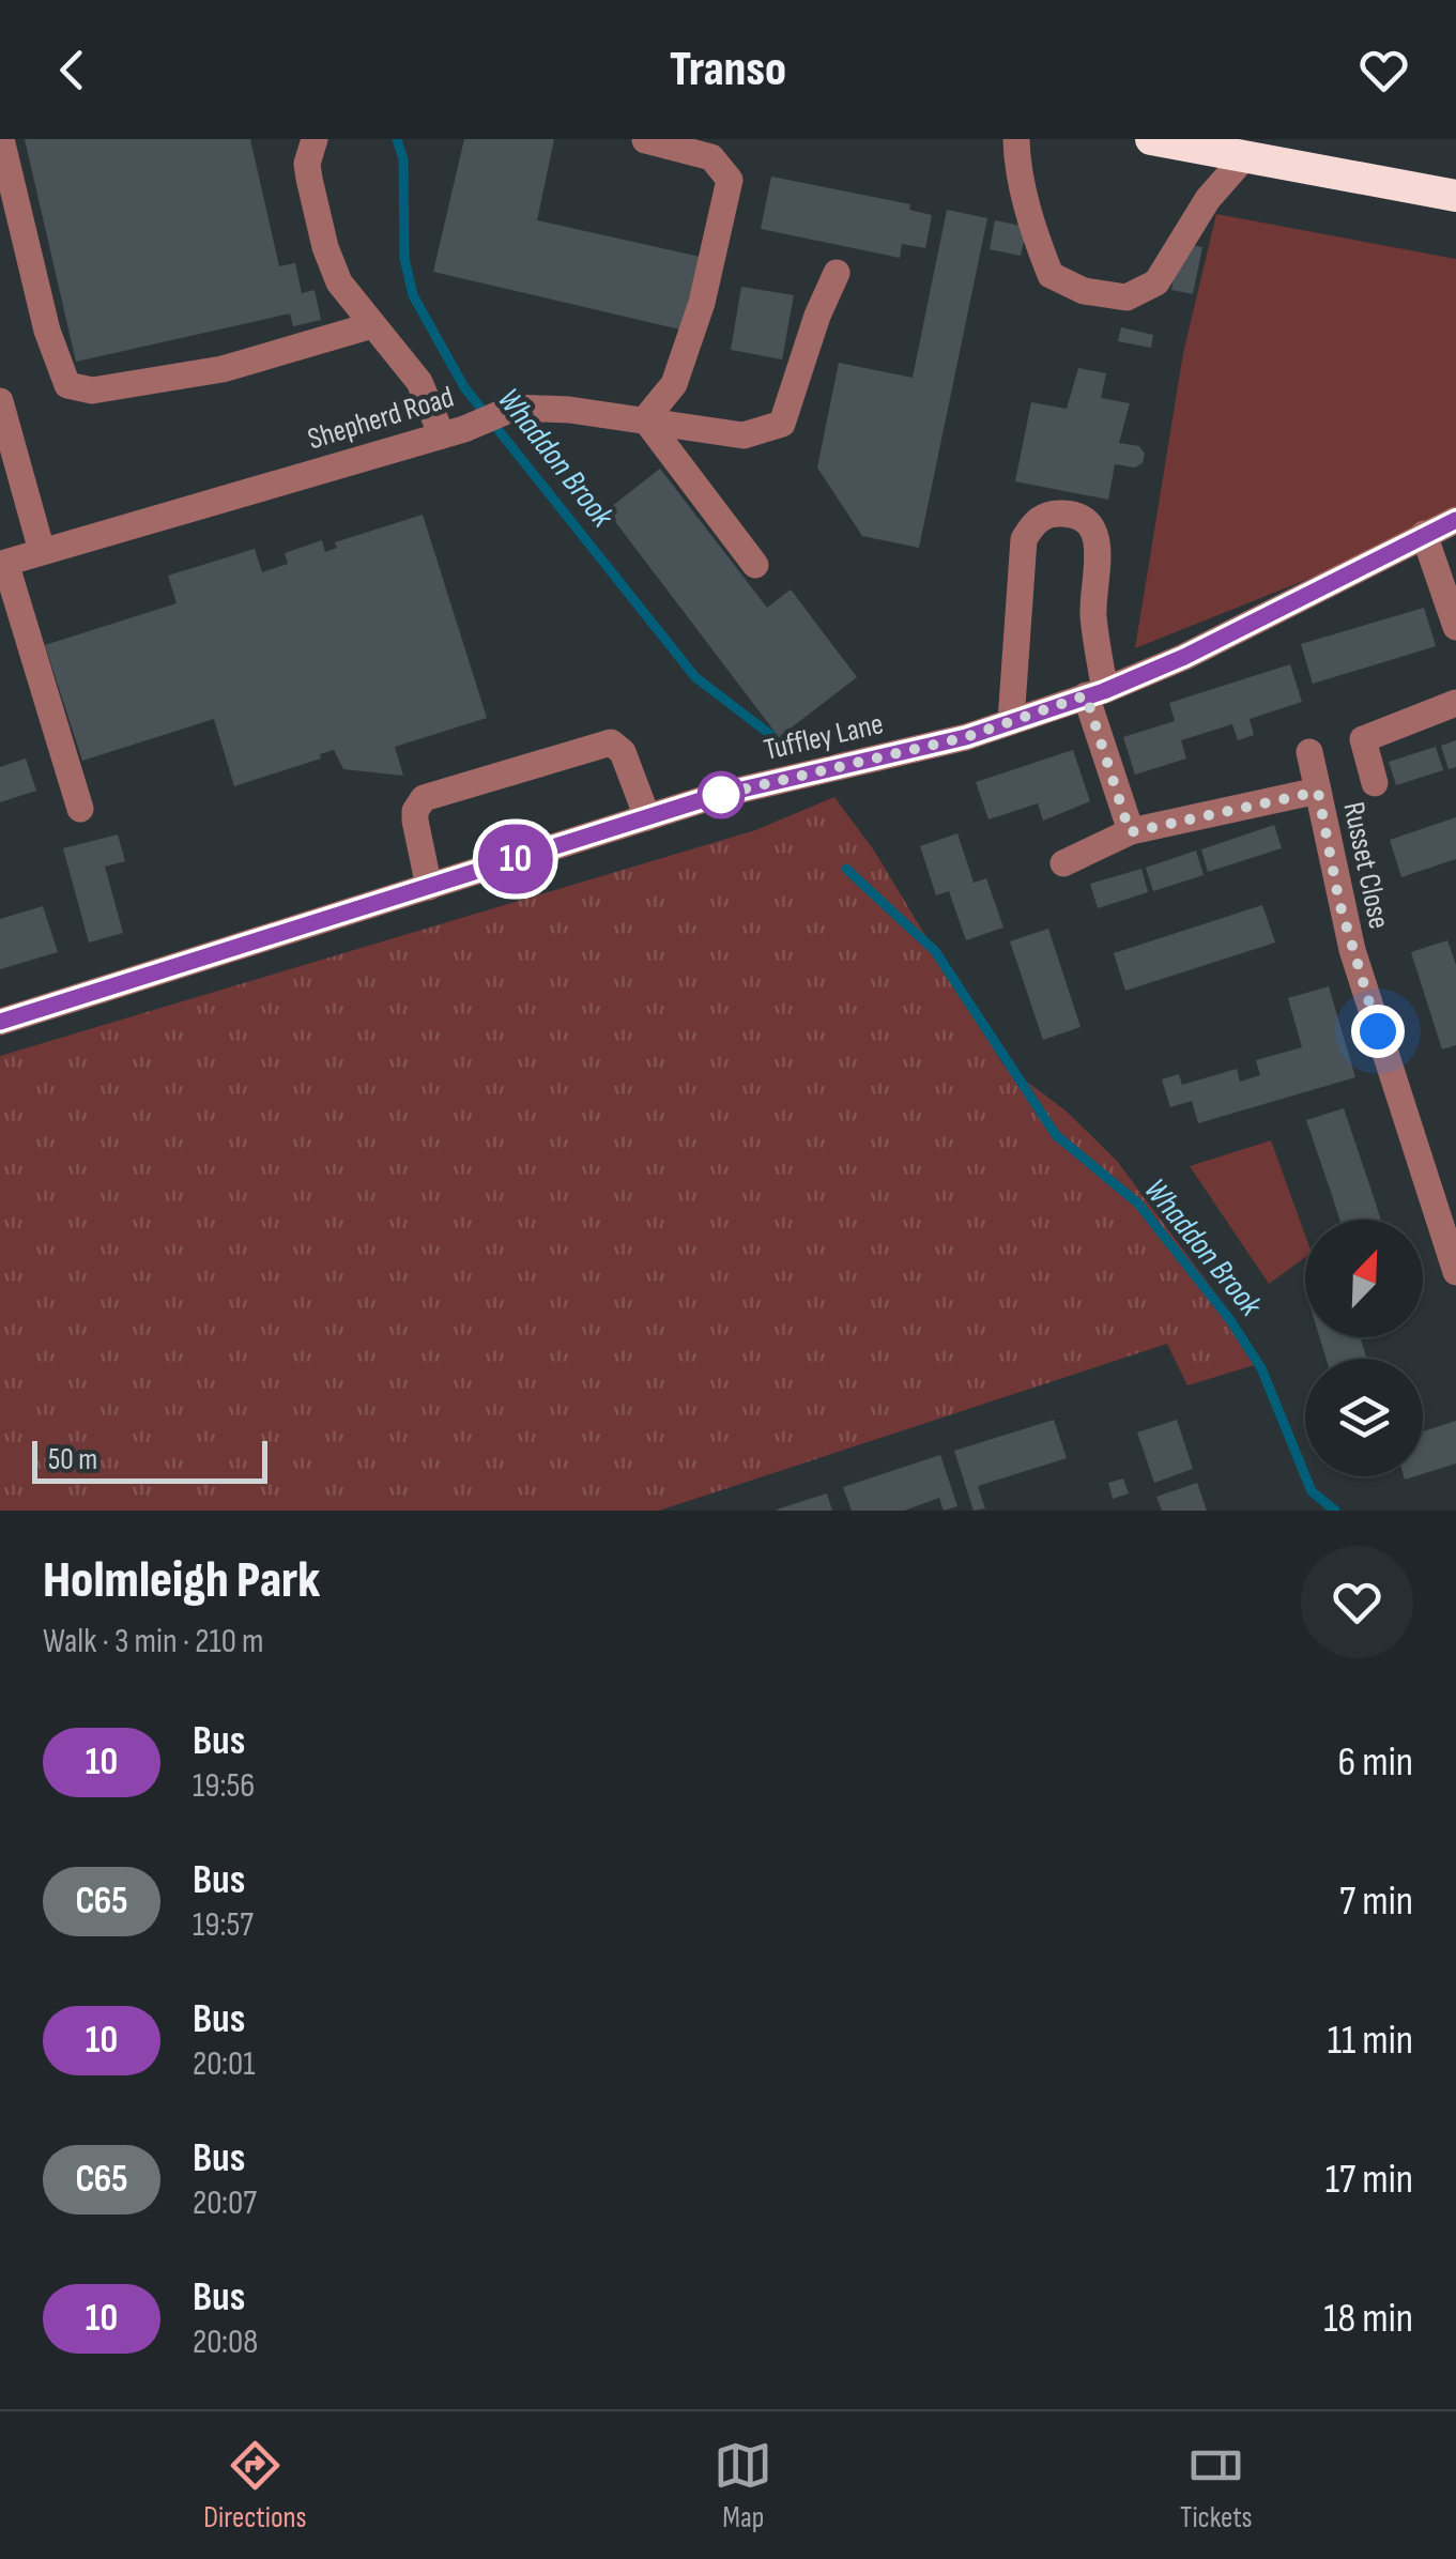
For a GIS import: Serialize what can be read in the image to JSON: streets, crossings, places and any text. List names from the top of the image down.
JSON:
{
  "streets": {
    "street": ["Shepherd Road", "Tuffley Lane", "Russet Close"]
  },
  "water": ["Whaddon Brook"],
  "lines": ["bus line 10"],
  "scale_bar": "50 m",
  "north": "top right",
  "page": {
    "header": "Transo",
    "on_map": "10",
    "scale": "50 m",
    "heading": ["Holmleigh Park", "Walk · 3 min · 210 m"],
    "list": [
      {
        "mark": "10",
        "name": "Bus",
        "note": "19:56",
        "value": "6 min"
      },
      {
        "mark": "C65",
        "name": "Bus",
        "note": "19:57",
        "value": "7 min"
      },
      {
        "mark": "10",
        "name": "Bus",
        "note": "20:01",
        "value": "11 min"
      },
      {
        "mark": "C65",
        "name": "Bus",
        "note": "20:07",
        "value": "17 min"
      },
      {
        "mark": "10",
        "name": "Bus",
        "note": "20:08",
        "value": "18 min"
      }
    ],
    "tabs": ["Directions", "Map", "Tickets"]
  }
}
